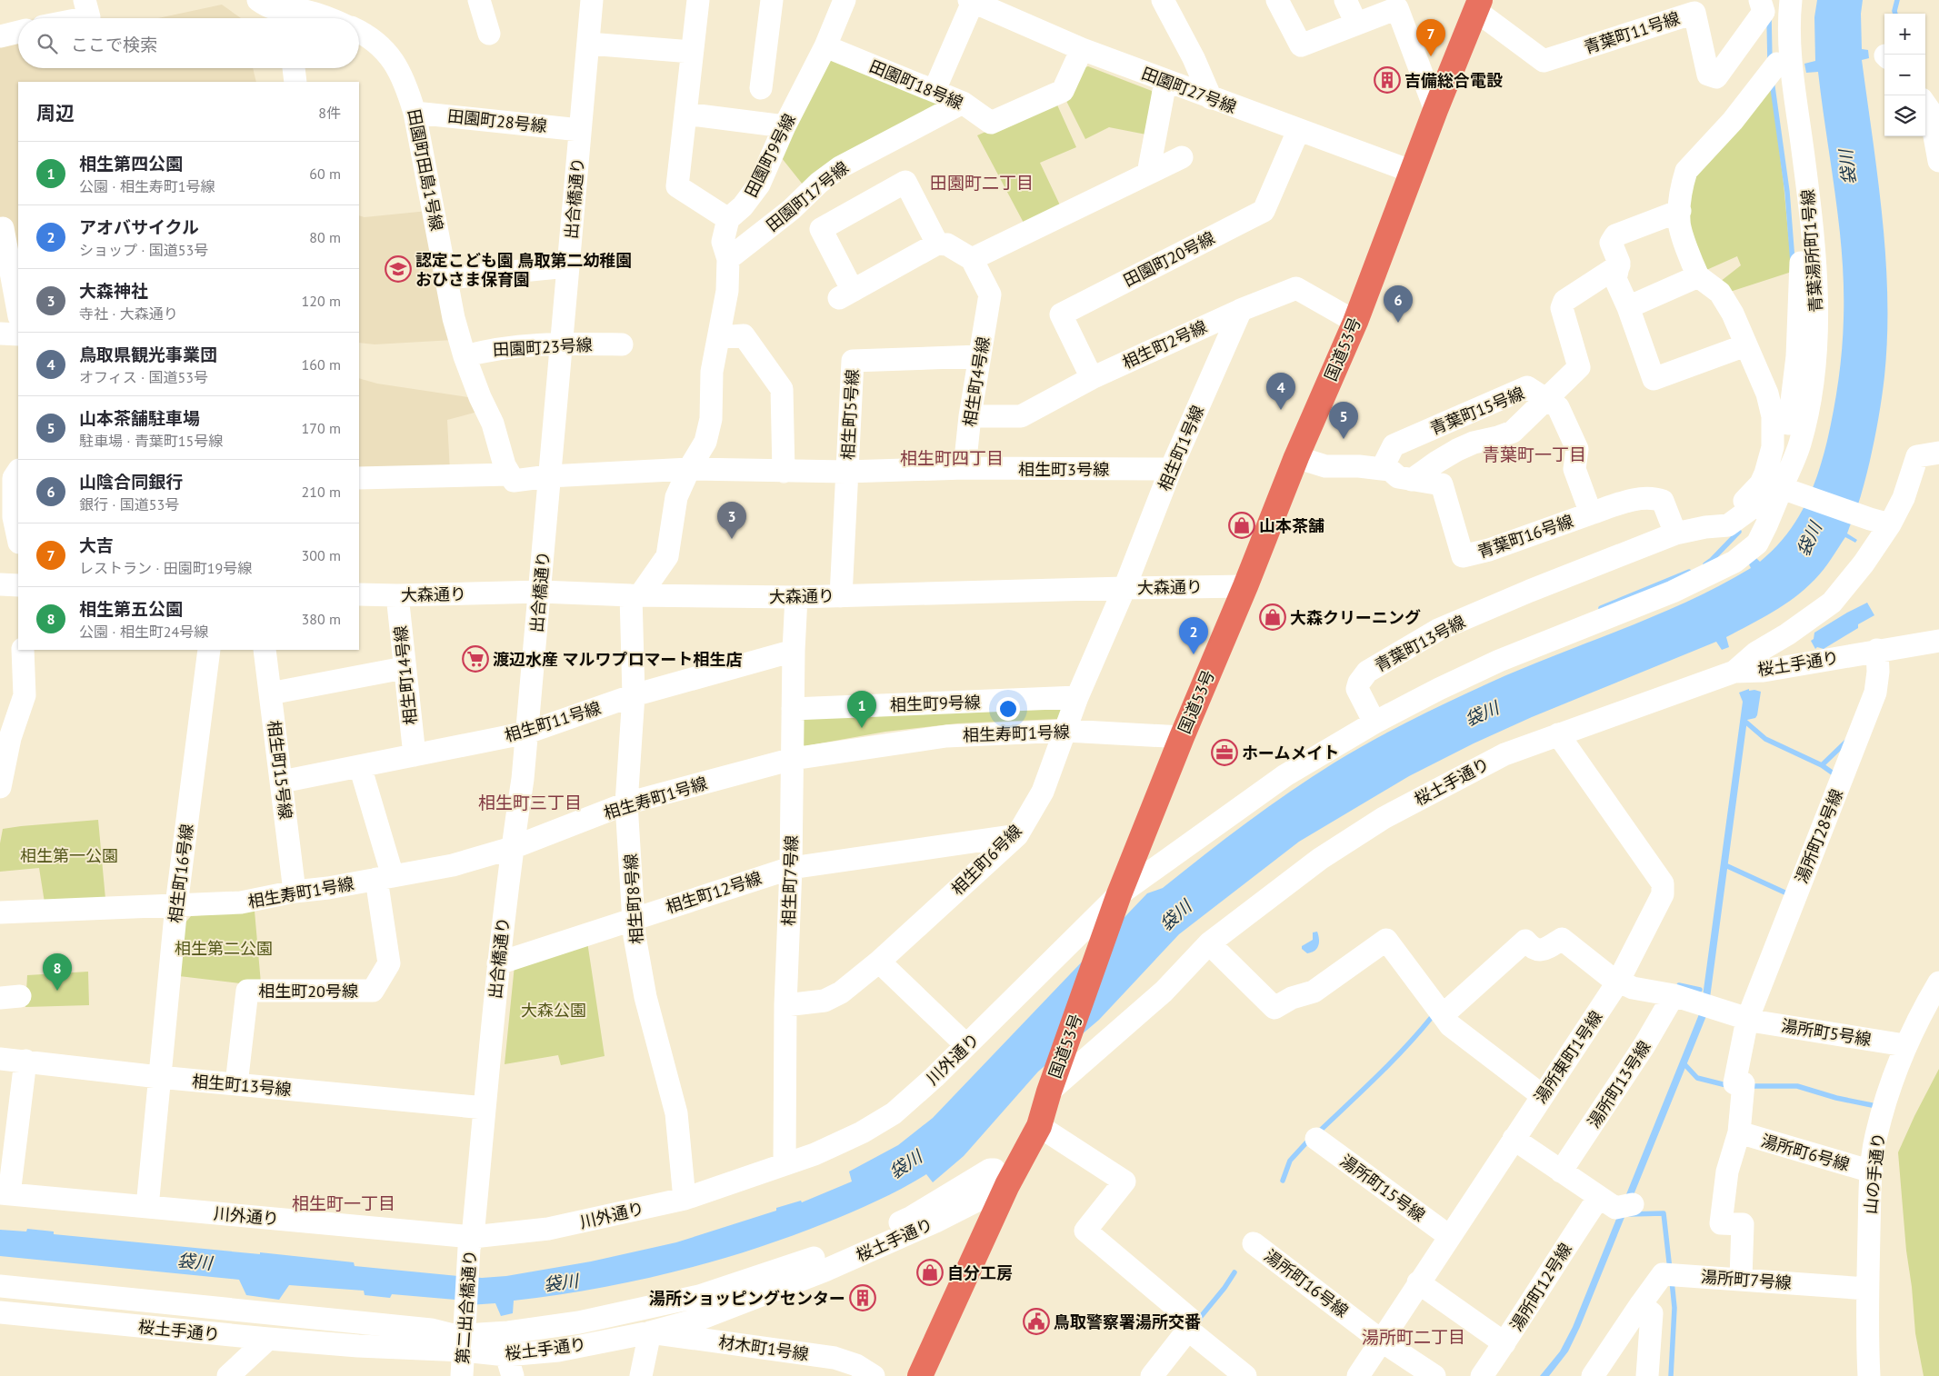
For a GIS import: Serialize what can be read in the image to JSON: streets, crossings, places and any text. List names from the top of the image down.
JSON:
{
  "streets": {
    "highway": ["国道53号"],
    "street": [
      "青葉町11号線",
      "田園町18号線",
      "田園町27号線",
      "田園町28号線",
      "田園町9号線",
      "田園町田島1号線",
      "田園町17号線",
      "出合橋通り",
      "青葉湯所町1号線",
      "田園町20号線",
      "相生町2号線",
      "田園町23号線",
      "相生町4号線",
      "青葉町15号線",
      "相生町5号線",
      "相生町1号線",
      "相生町3号線",
      "青葉町16号線",
      "大森通り",
      "青葉町13号線",
      "桜土手通り",
      "相生町14号線",
      "相生町9号線",
      "相生町11号線",
      "相生寿町1号線",
      "相生町15号線",
      "湯所町28号線",
      "相生町6号線",
      "相生町16号線",
      "相生町7号線",
      "相生町12号線",
      "相生町8号線",
      "相生町20号線",
      "湯所町5号線",
      "湯所東町1号線",
      "川外通り",
      "湯所町13号線",
      "相生町13号線",
      "湯所町6号線",
      "山の手通り",
      "湯所町15号線",
      "湯所町7号線",
      "湯所町16号線",
      "湯所町12号線",
      "第二出合橋通り",
      "材木町1号線"
    ]
  },
  "crossings": [
    ["青葉町11号線", "国道53号"],
    ["田園町18号線", "田園町27号線"],
    ["田園町18号線", "田園町9号線"],
    ["田園町18号線", "田園町17号線"],
    ["田園町27号線", "田園町20号線"],
    ["田園町27号線", "国道53号"],
    ["田園町28号線", "田園町田島1号線"],
    ["田園町28号線", "出合橋通り"],
    ["田園町田島1号線", "田園町23号線"],
    ["出合橋通り", "田園町23号線"],
    ["出合橋通り", "相生町3号線"],
    ["出合橋通り", "大森通り"],
    ["出合橋通り", "相生町11号線"],
    ["出合橋通り", "相生寿町1号線"],
    ["出合橋通り", "相生町12号線"],
    ["出合橋通り", "川外通り"],
    ["出合橋通り", "相生町13号線"],
    ["出合橋通り", "第二出合橋通り"],
    ["青葉湯所町1号線", "青葉町13号線"],
    ["田園町20号線", "相生町2号線"],
    ["相生町2号線", "国道53号"],
    ["相生町2号線", "相生町4号線"],
    ["相生町2号線", "相生町1号線"],
    ["国道53号", "大森通り"],
    ["国道53号", "桜土手通り"],
    ["国道53号", "相生寿町1号線"],
    ["国道53号", "川外通り"],
    ["相生町4号線", "相生町5号線"],
    ["相生町4号線", "相生町3号線"],
    ["青葉町15号線", "青葉町16号線"],
    ["相生町5号線", "相生町3号線"],
    ["相生町5号線", "大森通り"],
    ["相生町1号線", "相生町3号線"],
    ["相生町1号線", "大森通り"],
    ["相生町1号線", "相生町6号線"],
    ["大森通り", "相生町14号線"],
    ["大森通り", "相生町6号線"],
    ["大森通り", "相生町7号線"],
    ["大森通り", "相生町8号線"],
    ["桜土手通り", "湯所町28号線"],
    ["桜土手通り", "湯所東町1号線"],
    ["桜土手通り", "第二出合橋通り"],
    ["桜土手通り", "材木町1号線"],
    ["相生町14号線", "相生町11号線"],
    ["相生町9号線", "相生町6号線"],
    ["相生町9号線", "相生町7号線"],
    ["相生町11号線", "相生町15号線"],
    ["相生町11号線", "相生町7号線"],
    ["相生町11号線", "相生町8号線"],
    ["相生寿町1号線", "相生町15号線"],
    ["相生寿町1号線", "相生町6号線"],
    ["相生寿町1号線", "相生町16号線"],
    ["相生寿町1号線", "相生町7号線"],
    ["相生寿町1号線", "相生町8号線"],
    ["相生寿町1号線", "相生町20号線"],
    ["湯所町28号線", "湯所町5号線"],
    ["湯所町28号線", "湯所町6号線"],
    ["相生町6号線", "相生町7号線"],
    ["相生町6号線", "相生町12号線"],
    ["相生町16号線", "川外通り"],
    ["相生町16号線", "相生町13号線"],
    ["相生町7号線", "相生町12号線"],
    ["相生町7号線", "川外通り"],
    ["相生町12号線", "相生町8号線"],
    ["相生町8号線", "川外通り"],
    ["相生町20号線", "相生町13号線"],
    ["湯所町5号線", "湯所東町1号線"],
    ["湯所町5号線", "湯所町13号線"],
    ["湯所町5号線", "山の手通り"],
    ["湯所東町1号線", "湯所町15号線"],
    ["湯所東町1号線", "湯所町16号線"],
    ["湯所東町1号線", "湯所町12号線"],
    ["川外通り", "第二出合橋通り"],
    ["湯所町13号線", "湯所町12号線"],
    ["湯所町6号線", "山の手通り"],
    ["山の手通り", "湯所町7号線"]
  ],
  "districts": [
    "田園町二丁目",
    "青葉町一丁目",
    "相生町四丁目",
    "相生町三丁目",
    "相生町一丁目",
    "湯所町二丁目"
  ],
  "water": ["袋川"],
  "parks": ["相生第一公園", "相生第二公園", "大森公園"],
  "places": {
    "building": ["吉備総合電設", "湯所ショッピングセンター"],
    "school or university": ["認定こども園 鳥取第二幼稚園 おひさま保育園"],
    "shop": ["山本茶舗", "大森クリーニング", "自分工房"],
    "supermarket": ["渡辺水産 マルワプロマート相生店"],
    "office": ["ホームメイト"],
    "public building": ["鳥取警察署湯所交番"]
  },
  "page": {
    "map_buttons": ["+", "−"],
    "search": "ここで検索",
    "pins": [
      "7",
      "6",
      "4",
      "5",
      "3",
      "2",
      "1",
      "8"
    ],
    "heading": ["周辺", "8件"],
    "list": [
      {
        "mark": "1",
        "name": "相生第四公園",
        "note": "公園 · 相生寿町1号線",
        "value": "60 m"
      },
      {
        "mark": "2",
        "name": "アオバサイクル",
        "note": "ショップ · 国道53号",
        "value": "80 m"
      },
      {
        "mark": "3",
        "name": "大森神社",
        "note": "寺社 · 大森通り",
        "value": "120 m"
      },
      {
        "mark": "4",
        "name": "鳥取県観光事業団",
        "note": "オフィス · 国道53号",
        "value": "160 m"
      },
      {
        "mark": "5",
        "name": "山本茶舗駐車場",
        "note": "駐車場 · 青葉町15号線",
        "value": "170 m"
      },
      {
        "mark": "6",
        "name": "山陰合同銀行",
        "note": "銀行 · 国道53号",
        "value": "210 m"
      },
      {
        "mark": "7",
        "name": "大吉",
        "note": "レストラン · 田園町19号線",
        "value": "300 m"
      },
      {
        "mark": "8",
        "name": "相生第五公園",
        "note": "公園 · 相生町24号線",
        "value": "380 m"
      }
    ]
  }
}
